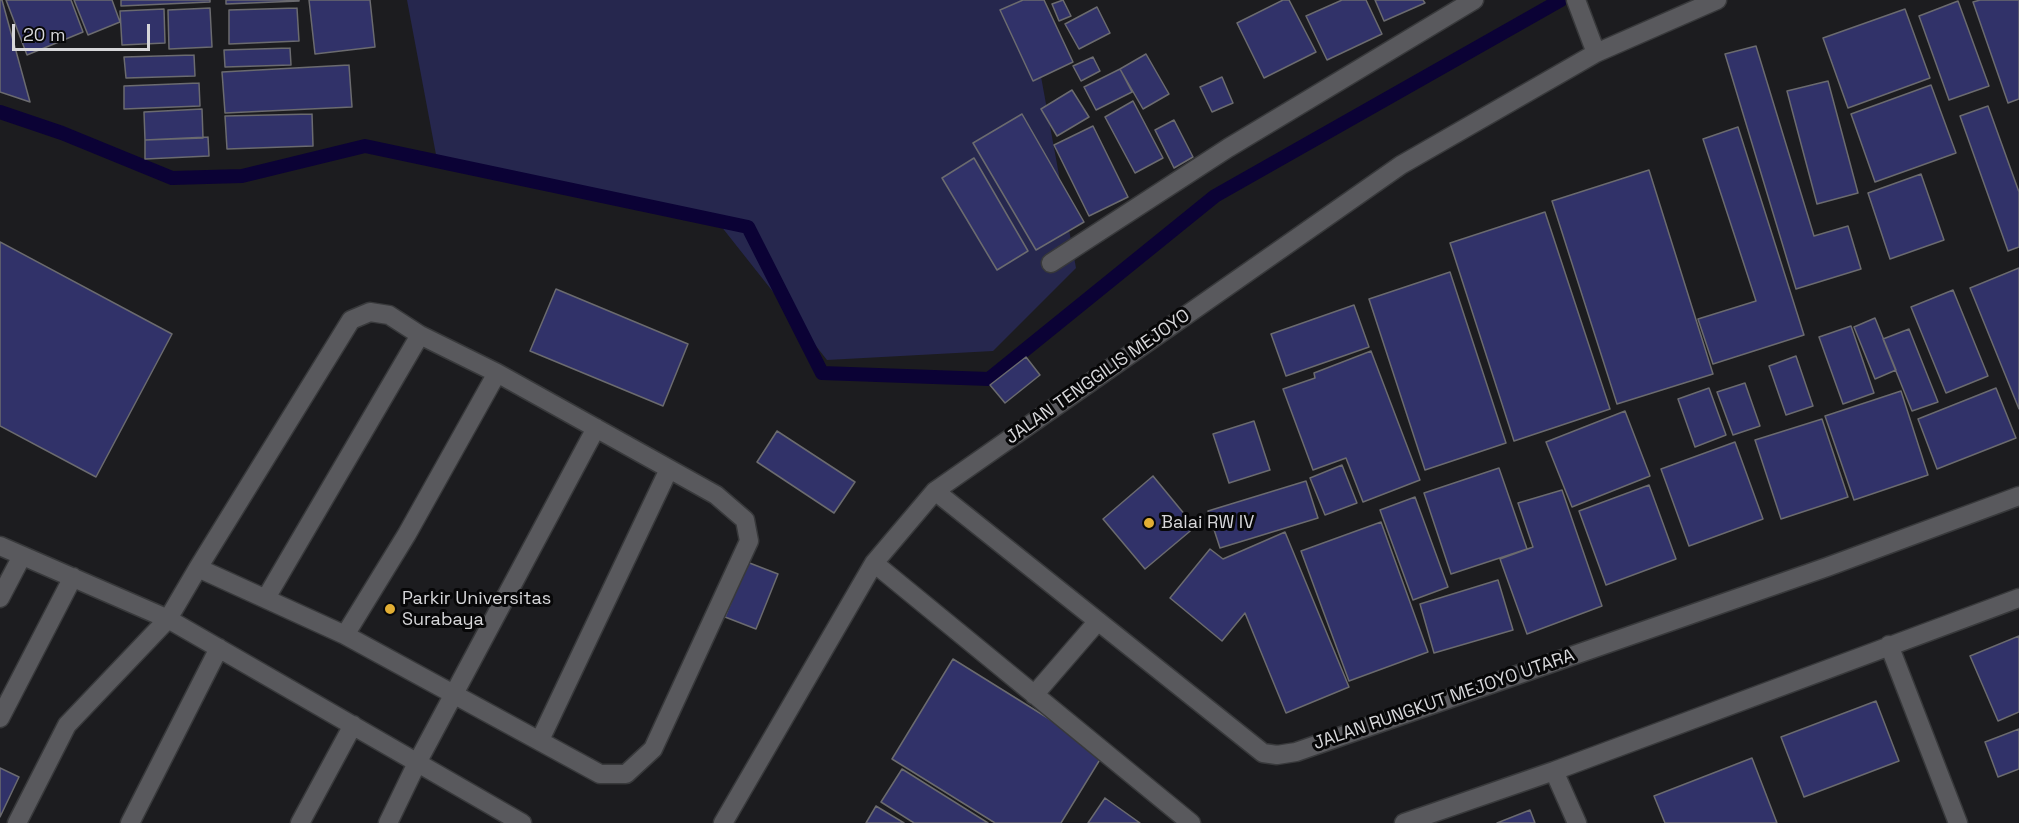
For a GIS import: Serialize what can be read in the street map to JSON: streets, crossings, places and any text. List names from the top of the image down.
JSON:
{
  "streets": {
    "street": ["JALAN TENGGILIS MEJOYO", "JALAN RUNGKUT MEJOYO UTARA"]
  },
  "crossings": [
    ["JALAN TENGGILIS MEJOYO", "JALAN RUNGKUT MEJOYO UTARA"]
  ],
  "places": ["Balai RW IV", "Parkir Universitas Surabaya"],
  "scale_bar": "20 m"
}
